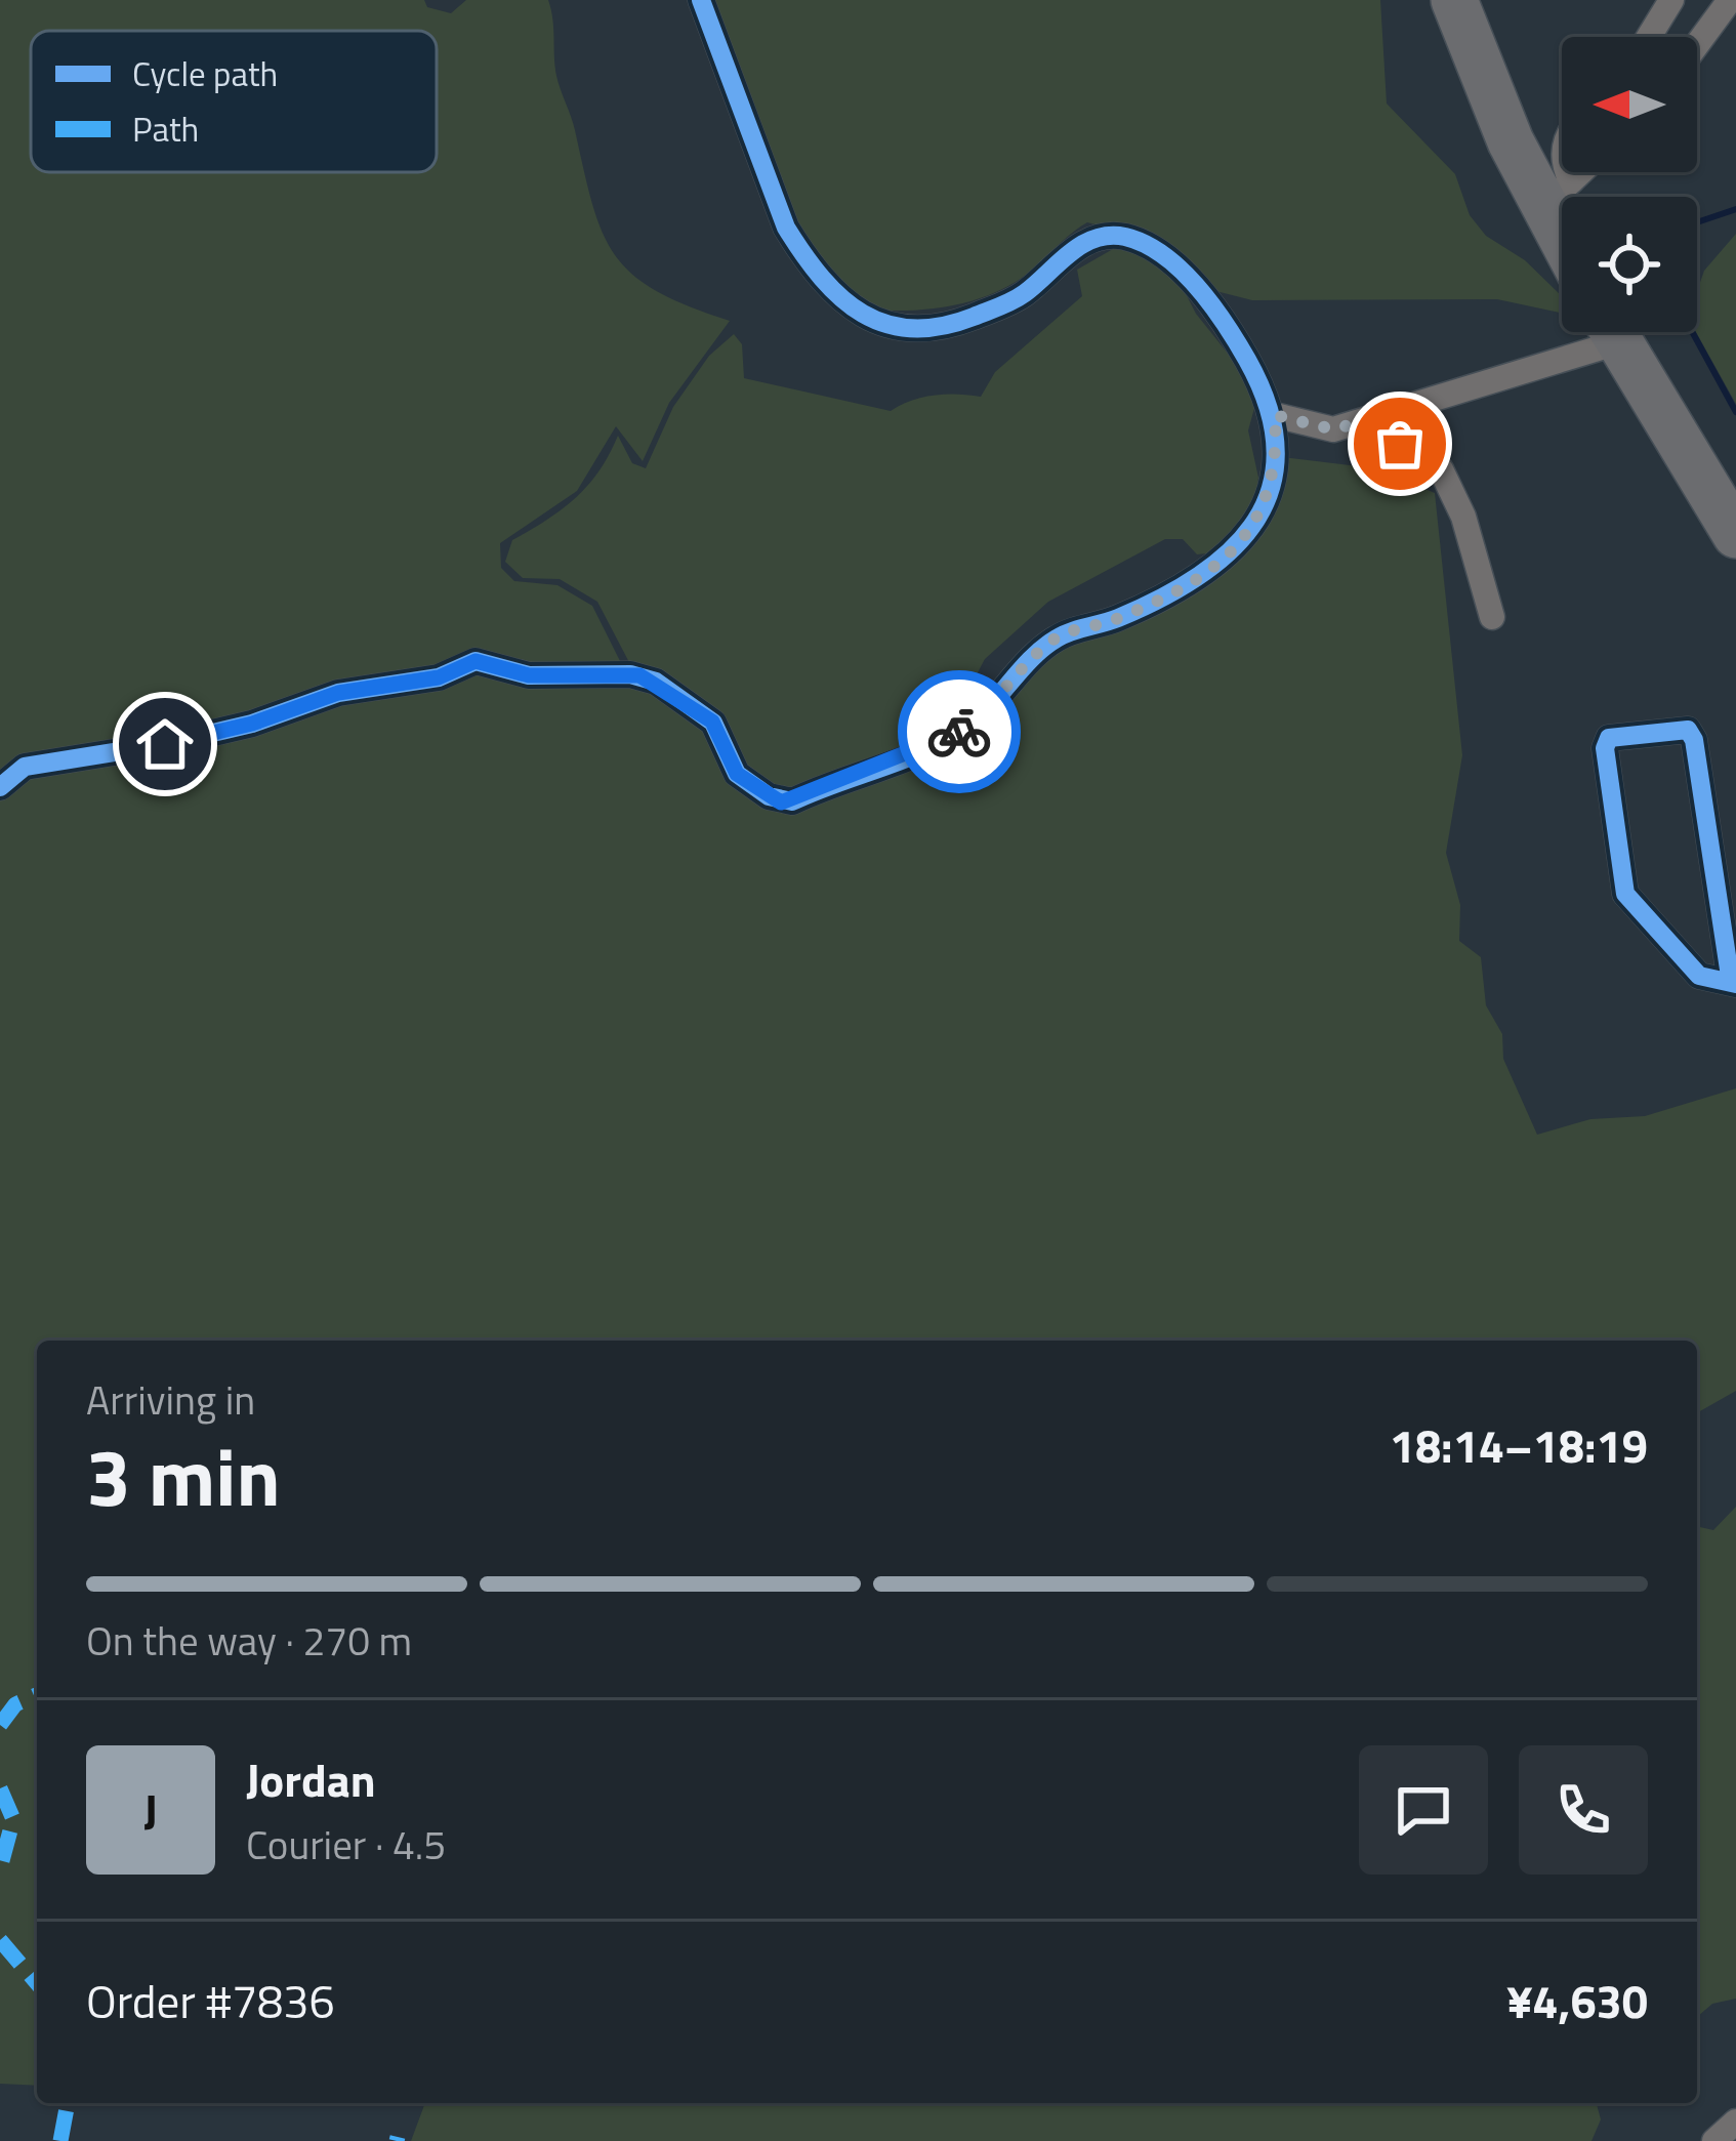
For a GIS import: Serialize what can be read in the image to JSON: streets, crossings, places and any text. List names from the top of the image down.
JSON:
{
  "legend": ["Cycle path", "Path"],
  "north": "left",
  "page": {
    "heading": ["3 min", "Arriving in", "18:14–18:19"],
    "panel": [
      "Jordan",
      "Courier · 4.5",
      "Order #7836",
      "¥4,630"
    ],
    "bar": "On the way · 270 m",
    "round": "J"
  }
}
